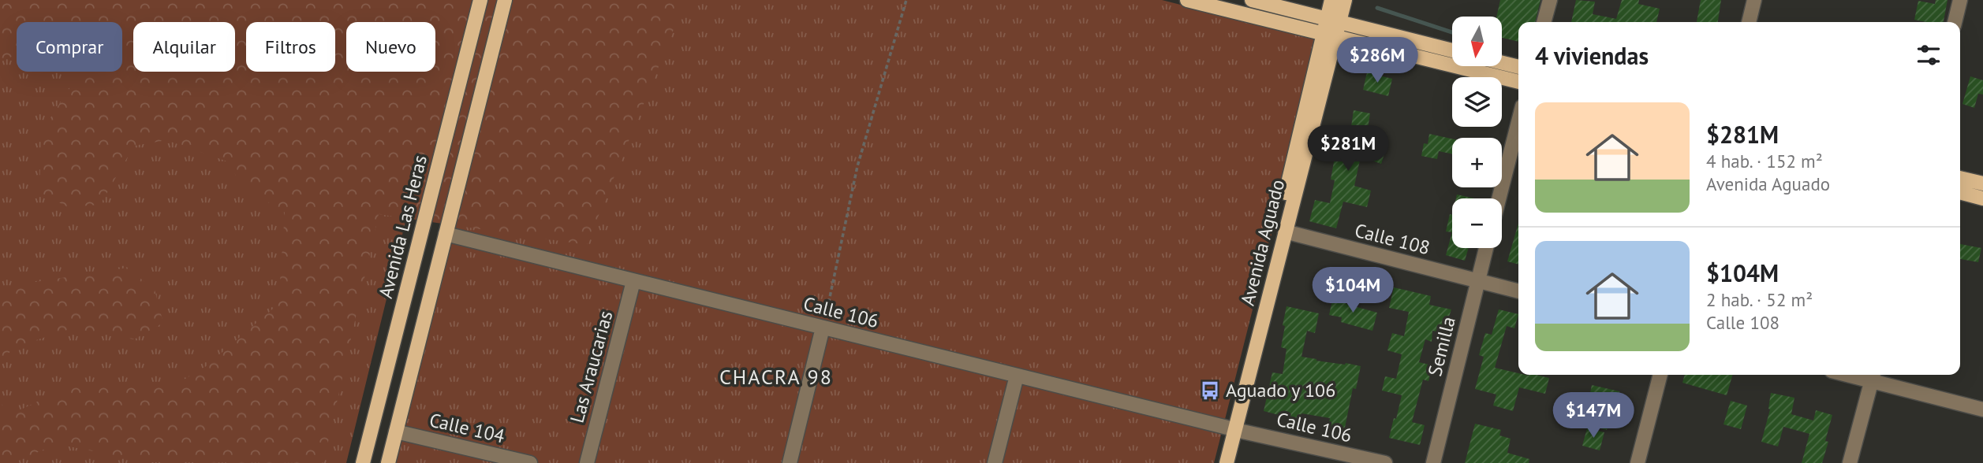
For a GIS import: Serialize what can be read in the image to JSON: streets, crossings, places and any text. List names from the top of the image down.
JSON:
{
  "streets": {
    "main road": ["Avenida Las Heras", "Avenida Aguado"],
    "street": [
      "Calle 108",
      "Calle 106",
      "Semilla",
      "Las Araucarias",
      "Calle 104"
    ]
  },
  "crossings": [
    ["Calle 108", "Avenida Aguado"],
    ["Calle 108", "Semilla"],
    ["Avenida Aguado", "Calle 106"],
    ["Calle 106", "Las Araucarias"]
  ],
  "districts": ["CHACRA 98"],
  "places": {
    "bus stop": ["Aguado y 106"]
  },
  "north": "bottom",
  "page": {
    "map_buttons": ["+", "−"],
    "chip": [
      "Comprar",
      "Alquilar",
      "Filtros",
      "Nuevo"
    ],
    "heading": "4 viviendas",
    "price": [
      "$286M",
      "$281M",
      "$104M",
      "$147M"
    ],
    "list": [
      {
        "name": "$281M",
        "note": "4 hab. · 152 m² · Avenida Aguado"
      },
      {
        "name": "$104M",
        "note": "2 hab. · 52 m² · Calle 108"
      }
    ]
  }
}
